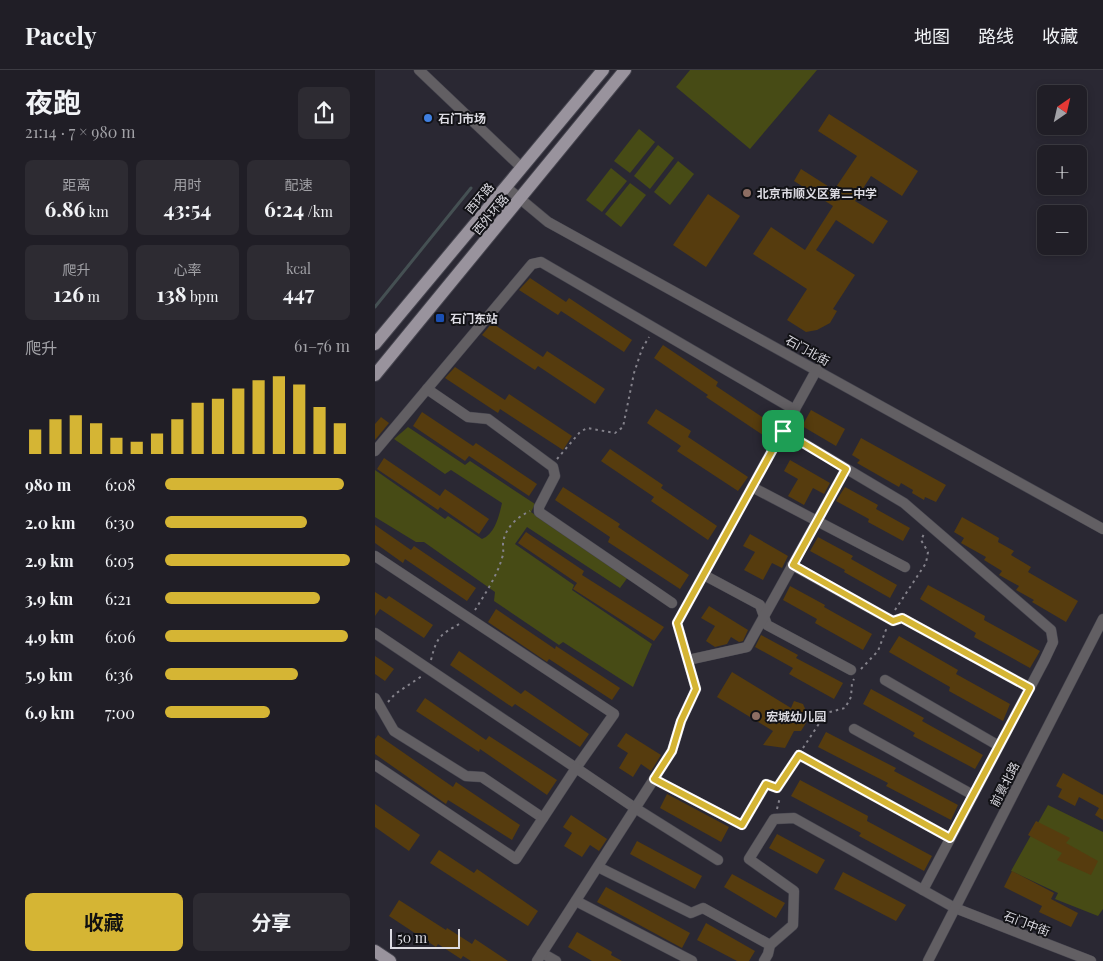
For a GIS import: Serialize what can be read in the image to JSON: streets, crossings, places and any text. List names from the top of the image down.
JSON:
{
  "streets": {
    "main road": ["西环路", "西外环路"],
    "street": ["石门北街", "前景北路", "石门中街"]
  },
  "crossings": [
    ["西环路", "石门北街"],
    ["西外环路", "石门北街"],
    ["前景北路", "石门中街"]
  ],
  "places": {
    "other": ["石门市场", "北京市顺义区第二中学", "宏城幼儿园"],
    "transit": ["石门东站"]
  },
  "scale_bar": "50 m",
  "north": "top right",
  "page": {
    "header": "Pacely",
    "nav": ["地图", "路线", "收藏"],
    "heading": ["夜跑", "21:14 · 7 × 980 m"],
    "map_buttons": ["+", "−"],
    "stats": [
      ["距离", "6.86 km"],
      ["用时", "43:54"],
      ["配速", "6:24 /km"],
      ["爬升", "126 m"],
      ["心率", "138 bpm"],
      ["kcal", "447"]
    ],
    "chart": ["爬升", "61–76 m"],
    "list": [
      {
        "name": "980 m",
        "note": "6:08"
      },
      {
        "name": "2.0 km",
        "note": "6:30"
      },
      {
        "name": "2.9 km",
        "note": "6:05"
      },
      {
        "name": "3.9 km",
        "note": "6:21"
      },
      {
        "name": "4.9 km",
        "note": "6:06"
      },
      {
        "name": "5.9 km",
        "note": "6:36"
      },
      {
        "name": "6.9 km",
        "note": "7:00"
      }
    ],
    "buttons": ["收藏", "分享"],
    "scale": "50 m"
  }
}
